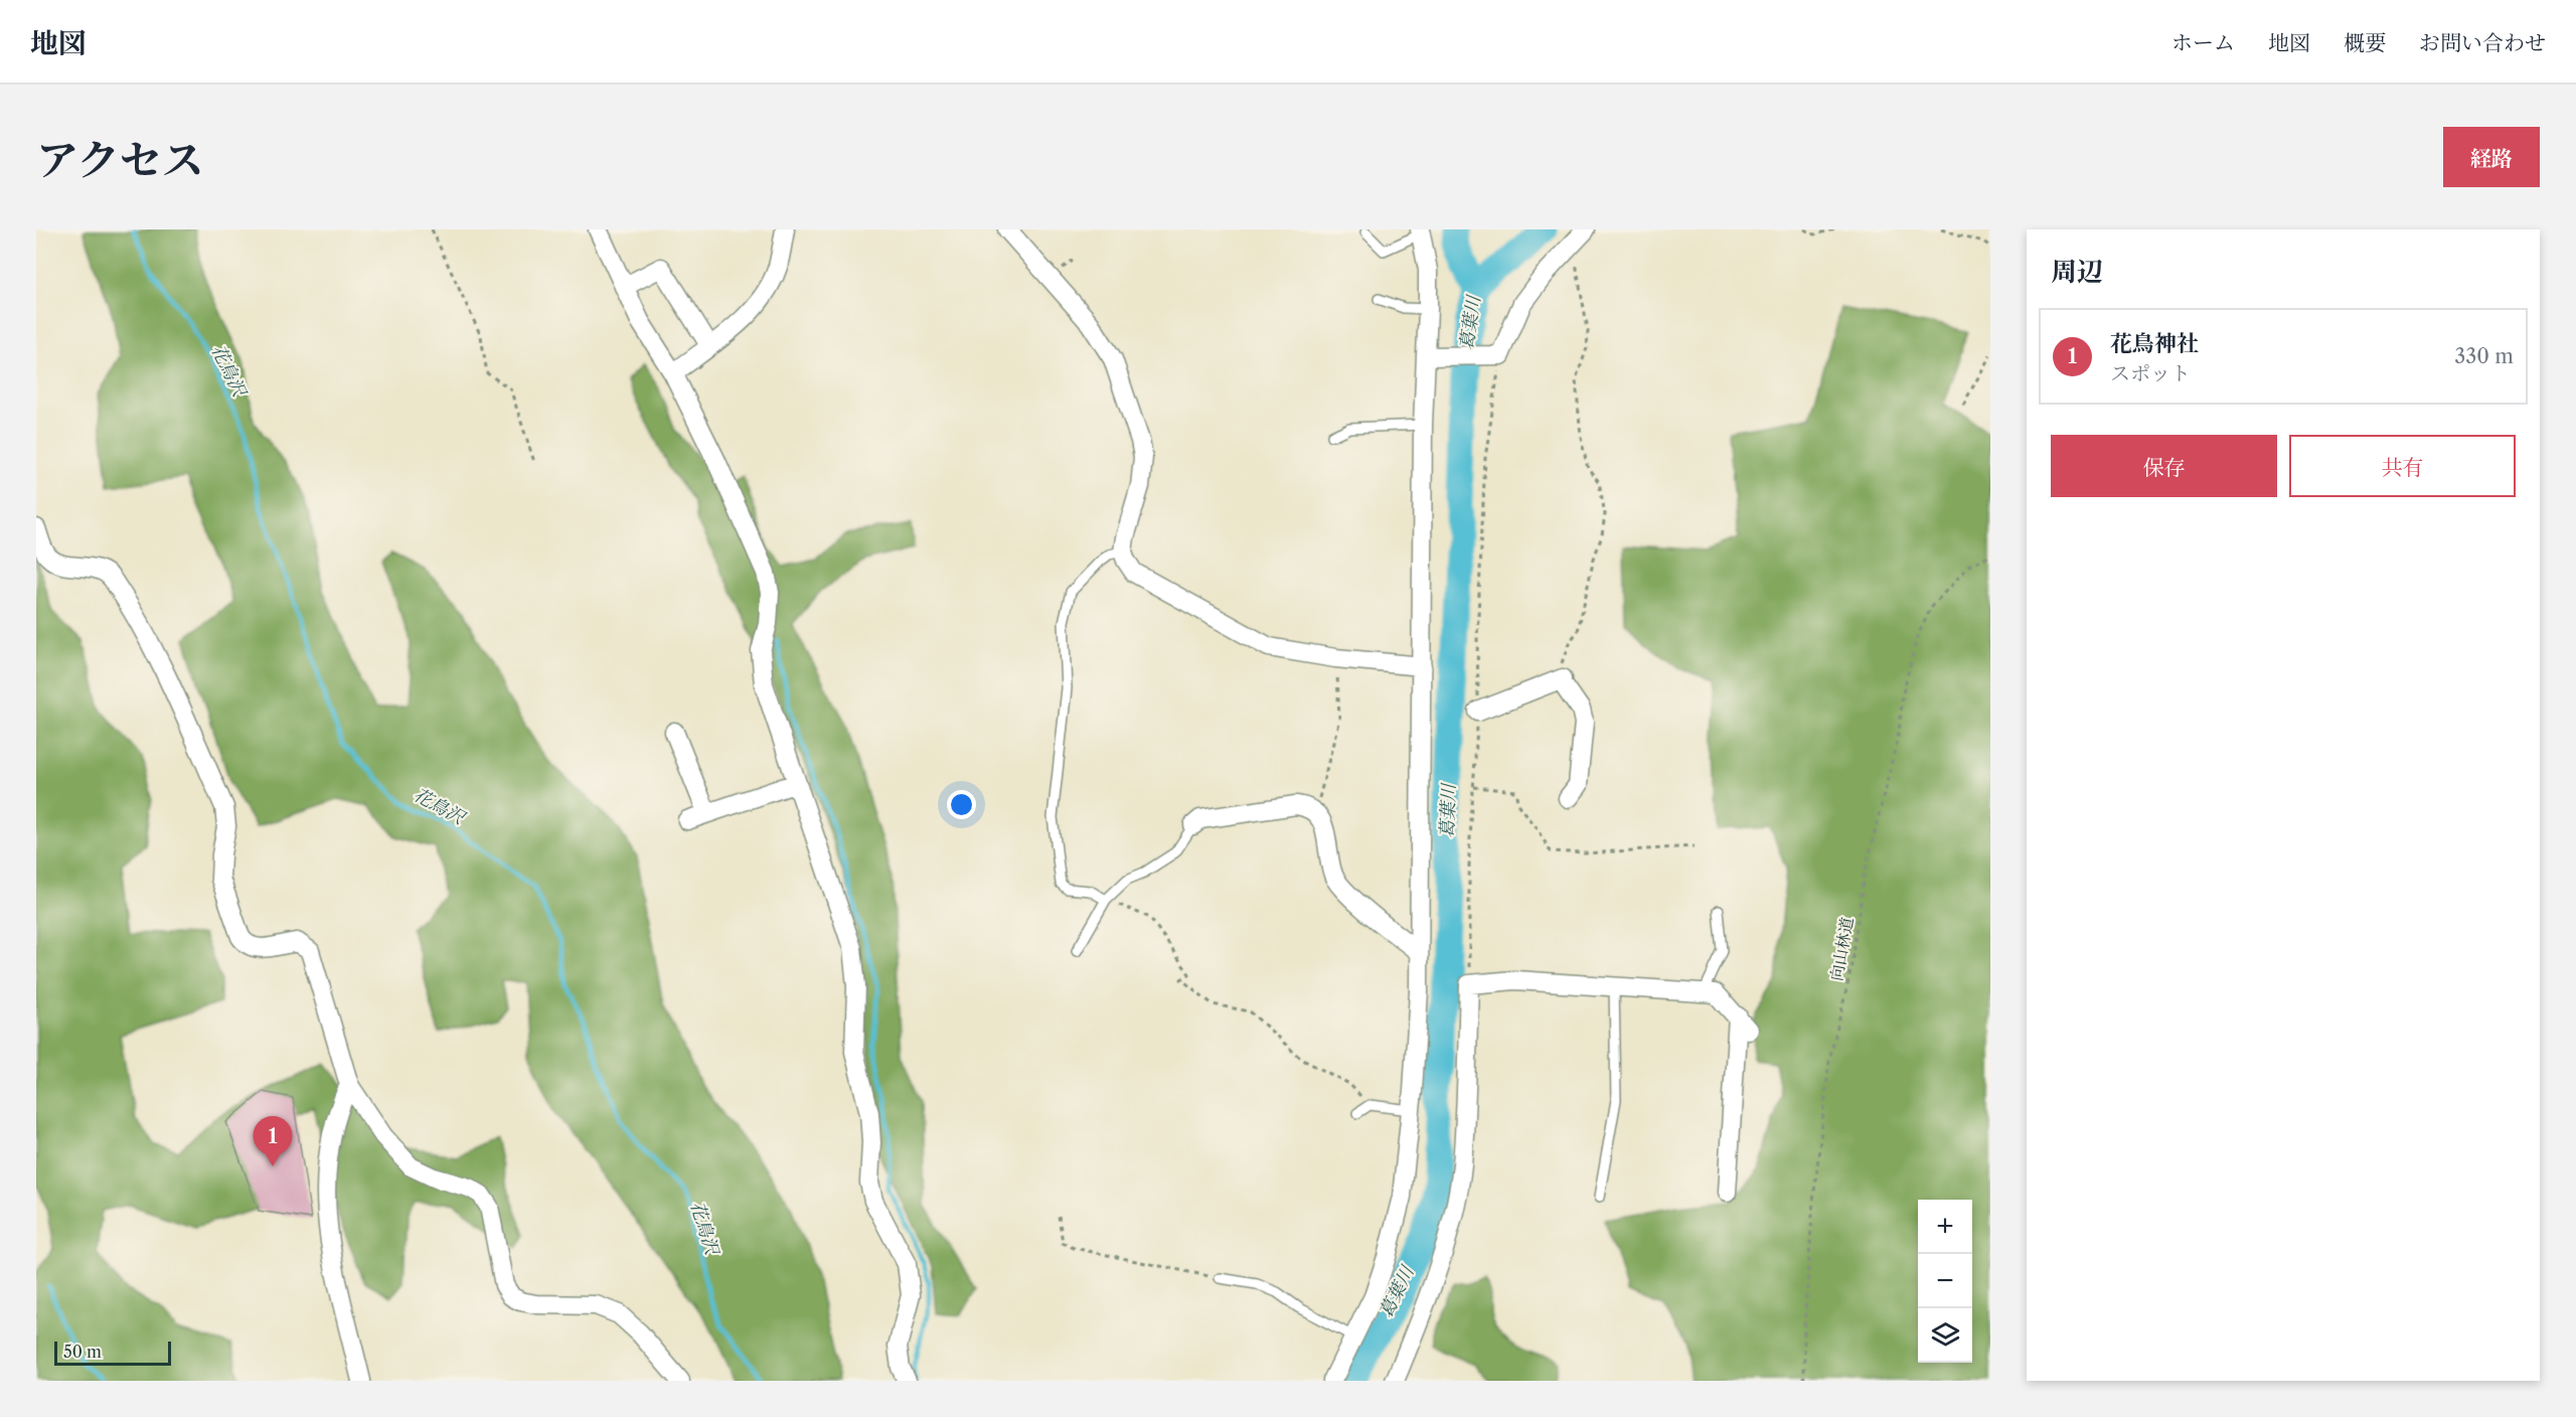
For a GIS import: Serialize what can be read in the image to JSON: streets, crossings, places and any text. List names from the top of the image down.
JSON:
{
  "streets": {
    "path": ["向山林道"]
  },
  "water": ["葛葉川", "花鳥沢"],
  "scale_bar": "50 m",
  "page": {
    "header": "地図",
    "nav": [
      "ホーム",
      "地図",
      "概要",
      "お問い合わせ"
    ],
    "title": "アクセス",
    "buttons": [
      "経路",
      ["保存", "共有"]
    ],
    "heading": "周辺",
    "list": [
      {
        "mark": "1",
        "name": "花鳥神社",
        "note": "スポット",
        "value": "330 m"
      }
    ],
    "pins": "1",
    "map_buttons": ["+", "−"],
    "scale": "50 m"
  }
}
